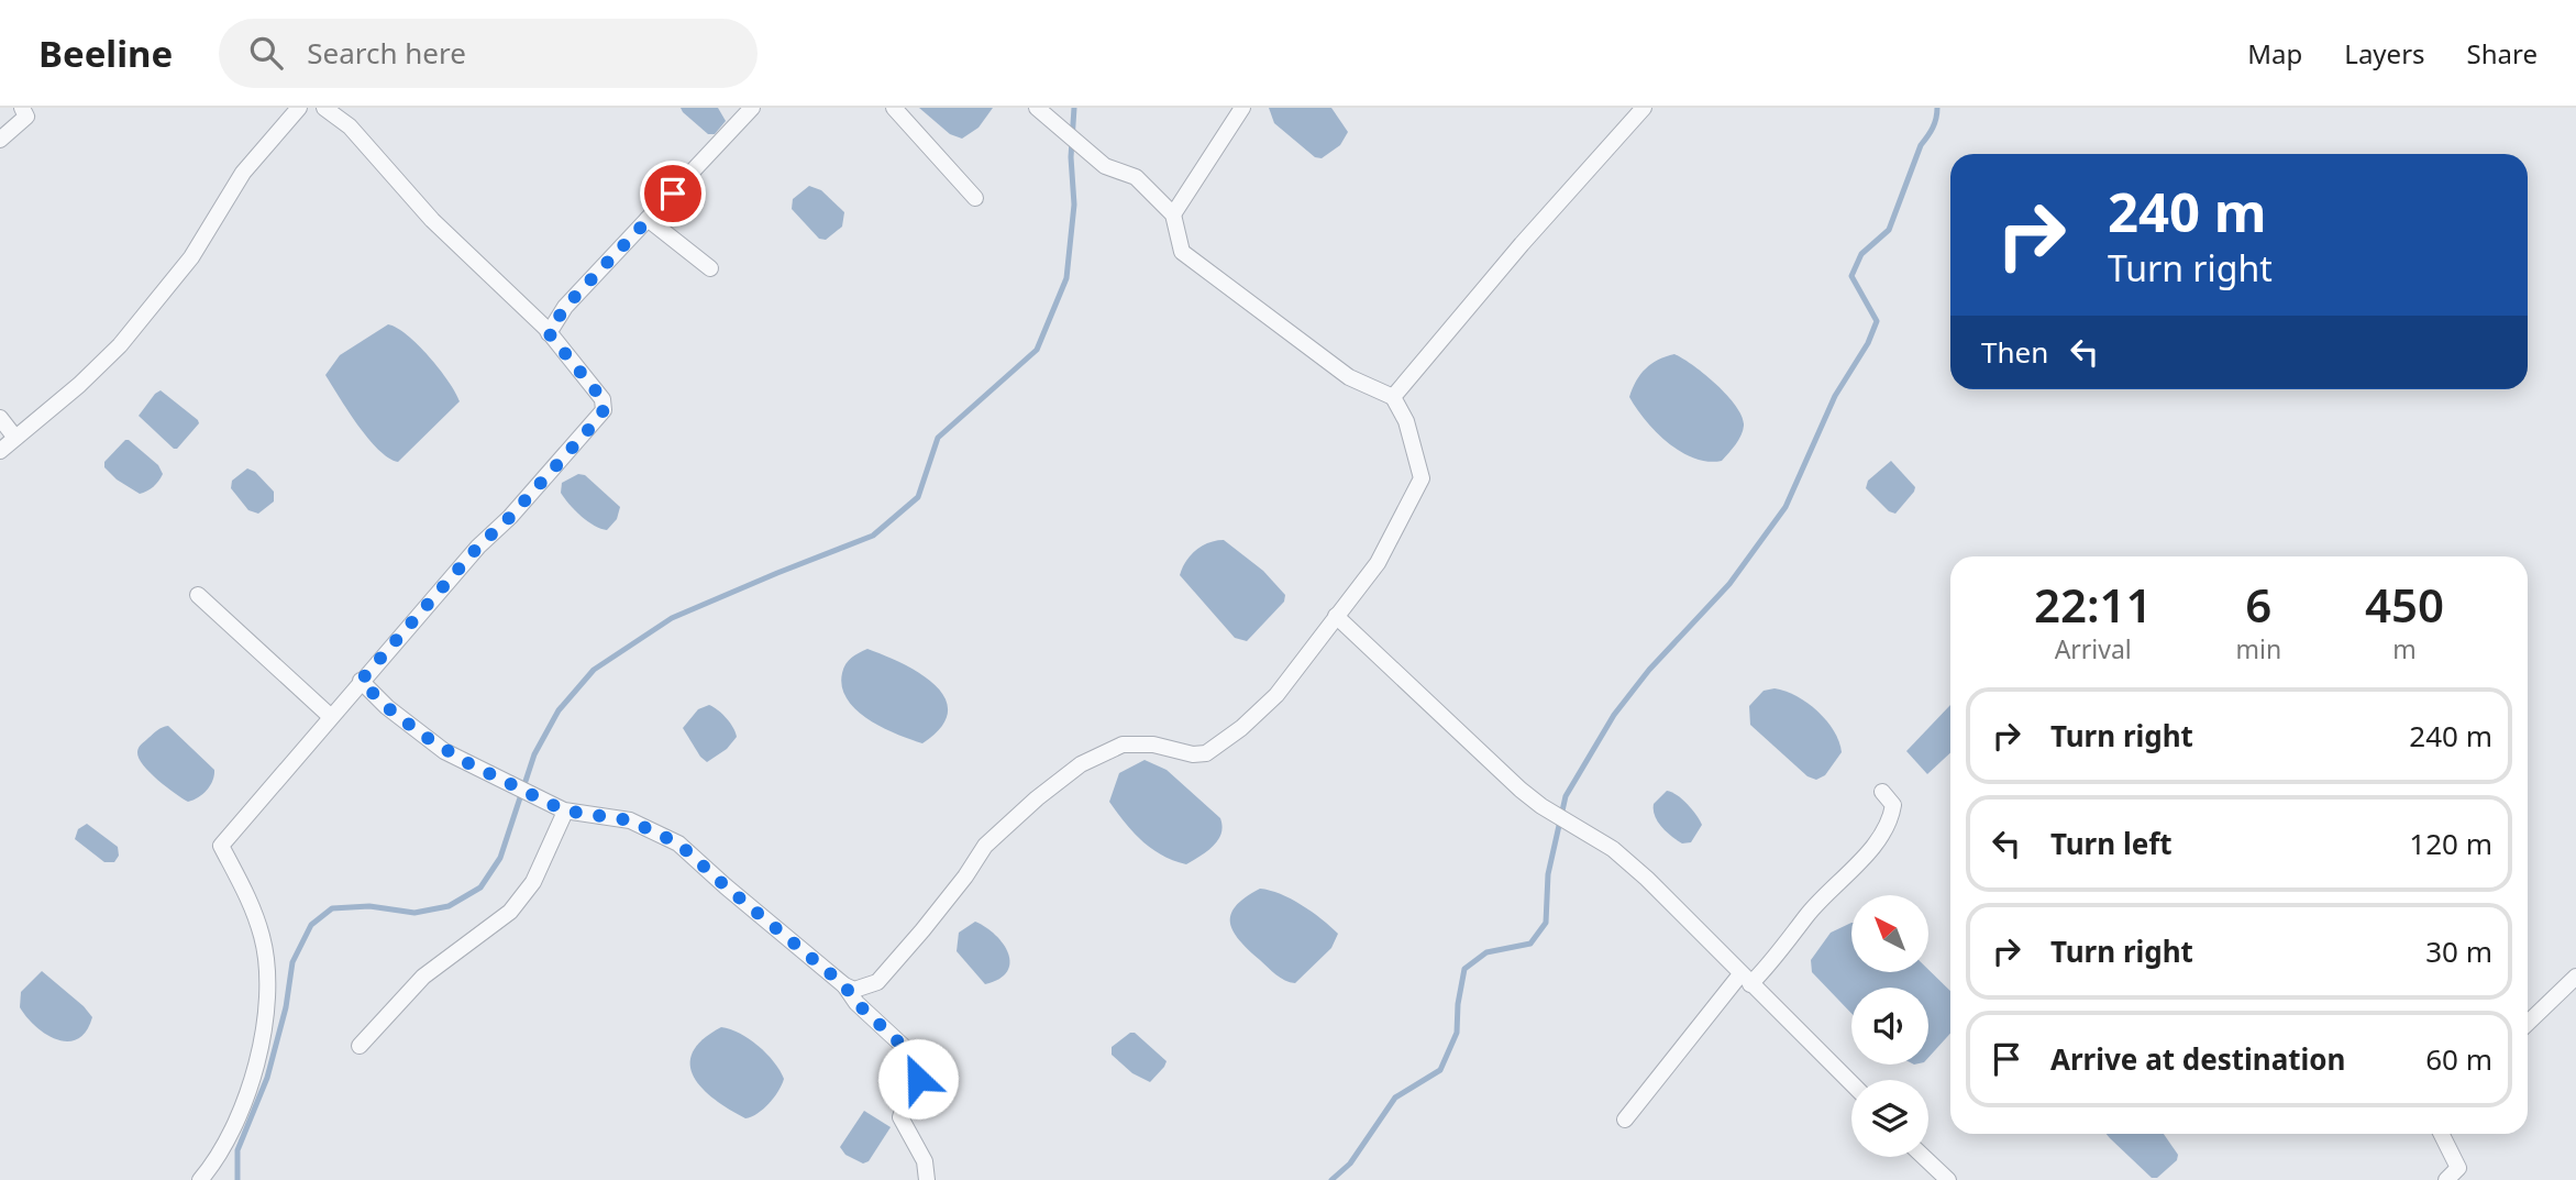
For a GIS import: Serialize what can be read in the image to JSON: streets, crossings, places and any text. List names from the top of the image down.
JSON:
{
  "north": "top left",
  "page": {
    "header": "Beeline",
    "search": "Search here",
    "nav": ["Map", "Layers", "Share"],
    "turn": ["240 m", "Turn right"],
    "then": "Then",
    "eta": [
      "22:11",
      "Arrival",
      "6",
      "min",
      "450",
      "m"
    ],
    "list": [
      {
        "name": "Turn right",
        "value": "240 m"
      },
      {
        "name": "Turn left",
        "value": "120 m"
      },
      {
        "name": "Turn right",
        "value": "30 m"
      },
      {
        "name": "Arrive at destination",
        "value": "60 m"
      }
    ]
  }
}
